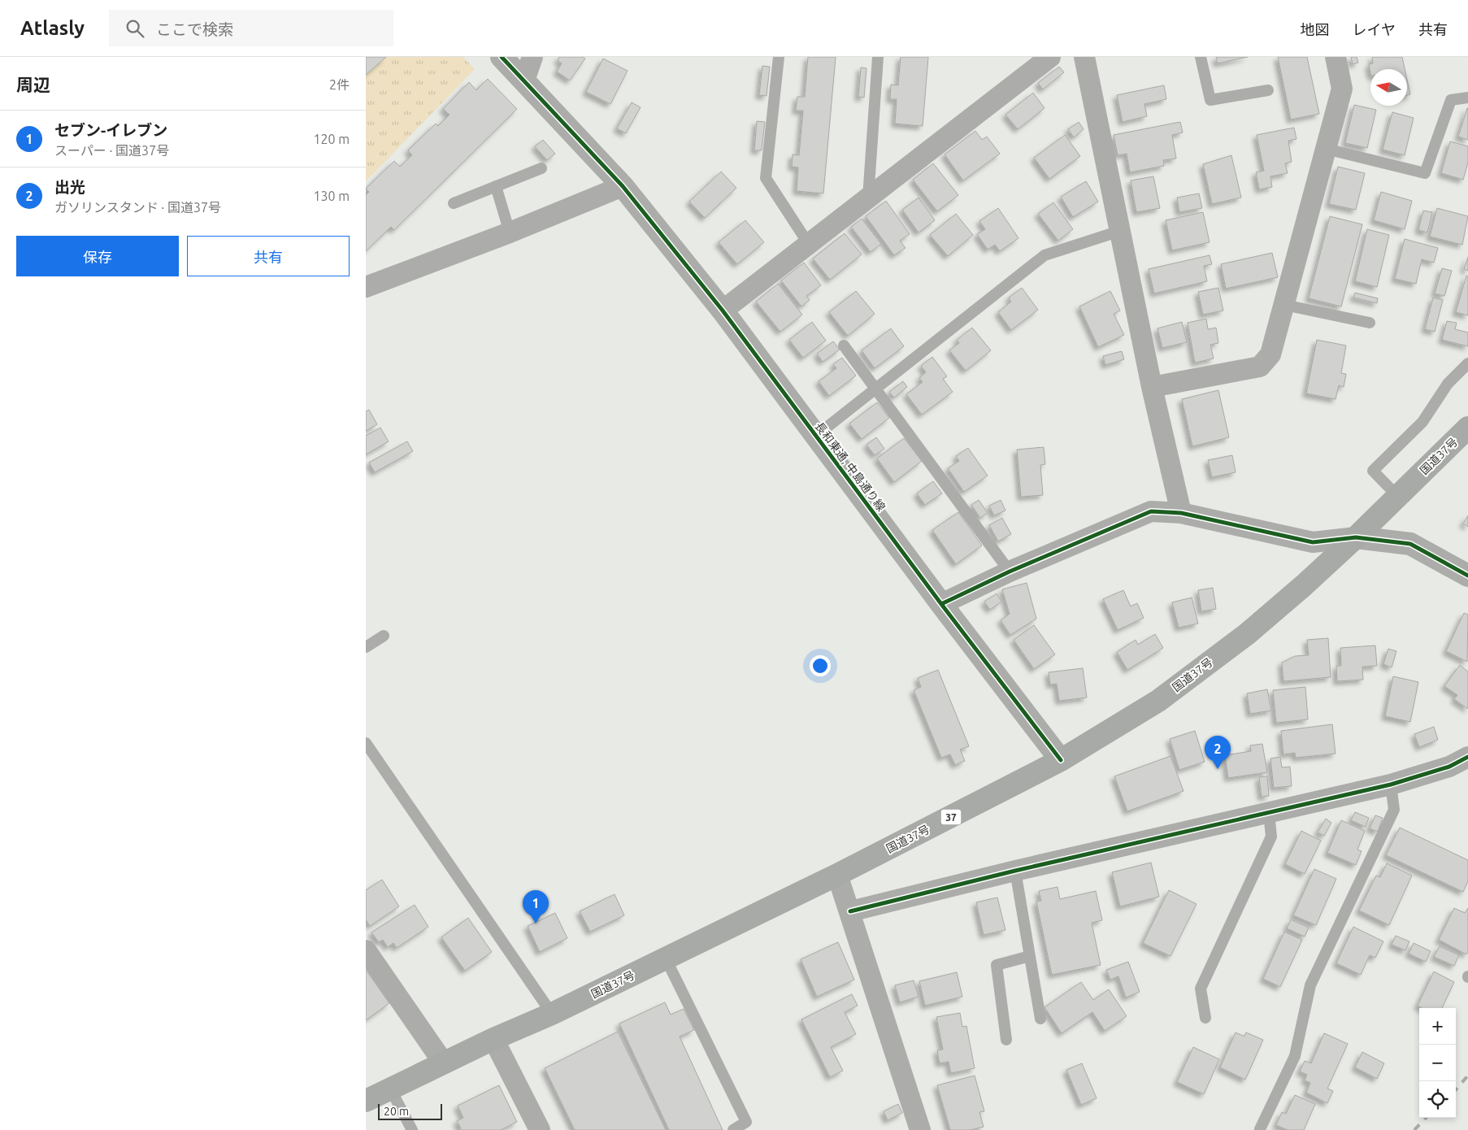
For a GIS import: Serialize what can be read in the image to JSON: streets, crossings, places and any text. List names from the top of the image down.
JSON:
{
  "streets": {
    "highway": ["国道37号", "37"],
    "street": ["長和東通, 中島通り線"]
  },
  "crossings": [
    ["国道37号", "長和東通, 中島通り線"]
  ],
  "scale_bar": "20 m",
  "north": "left",
  "page": {
    "header": "Atlasly",
    "search": "ここで検索",
    "nav": ["地図", "レイヤ", "共有"],
    "heading": ["周辺", "2件"],
    "list": [
      {
        "mark": "1",
        "name": "セブン-イレブン",
        "note": "スーパー · 国道37号",
        "value": "120 m"
      },
      {
        "mark": "2",
        "name": "出光",
        "note": "ガソリンスタンド · 国道37号",
        "value": "130 m"
      }
    ],
    "buttons": ["保存", "共有"],
    "pins": ["2", "1"],
    "map_buttons": ["+", "−"],
    "scale": "20 m"
  }
}
